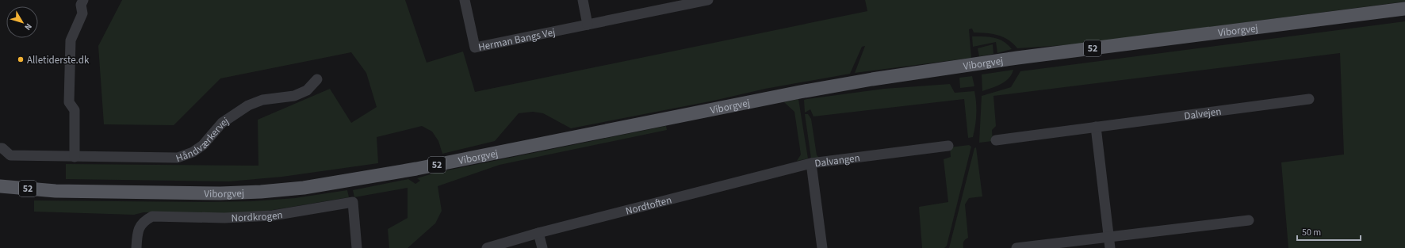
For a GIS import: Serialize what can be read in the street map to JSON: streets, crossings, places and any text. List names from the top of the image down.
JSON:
{
  "streets": {
    "main road": ["Viborgvej", "52"],
    "street": [
      "Herman Bangs Vej",
      "Dalvejen",
      "Håndværkervej",
      "Dalvangen",
      "Nordtoften",
      "Nordkrogen"
    ]
  },
  "crossings": [
    ["Dalvangen", "Nordtoften"]
  ],
  "places": ["Alletiderste.dk"],
  "scale_bar": "50 m",
  "north": "bottom right"
}
